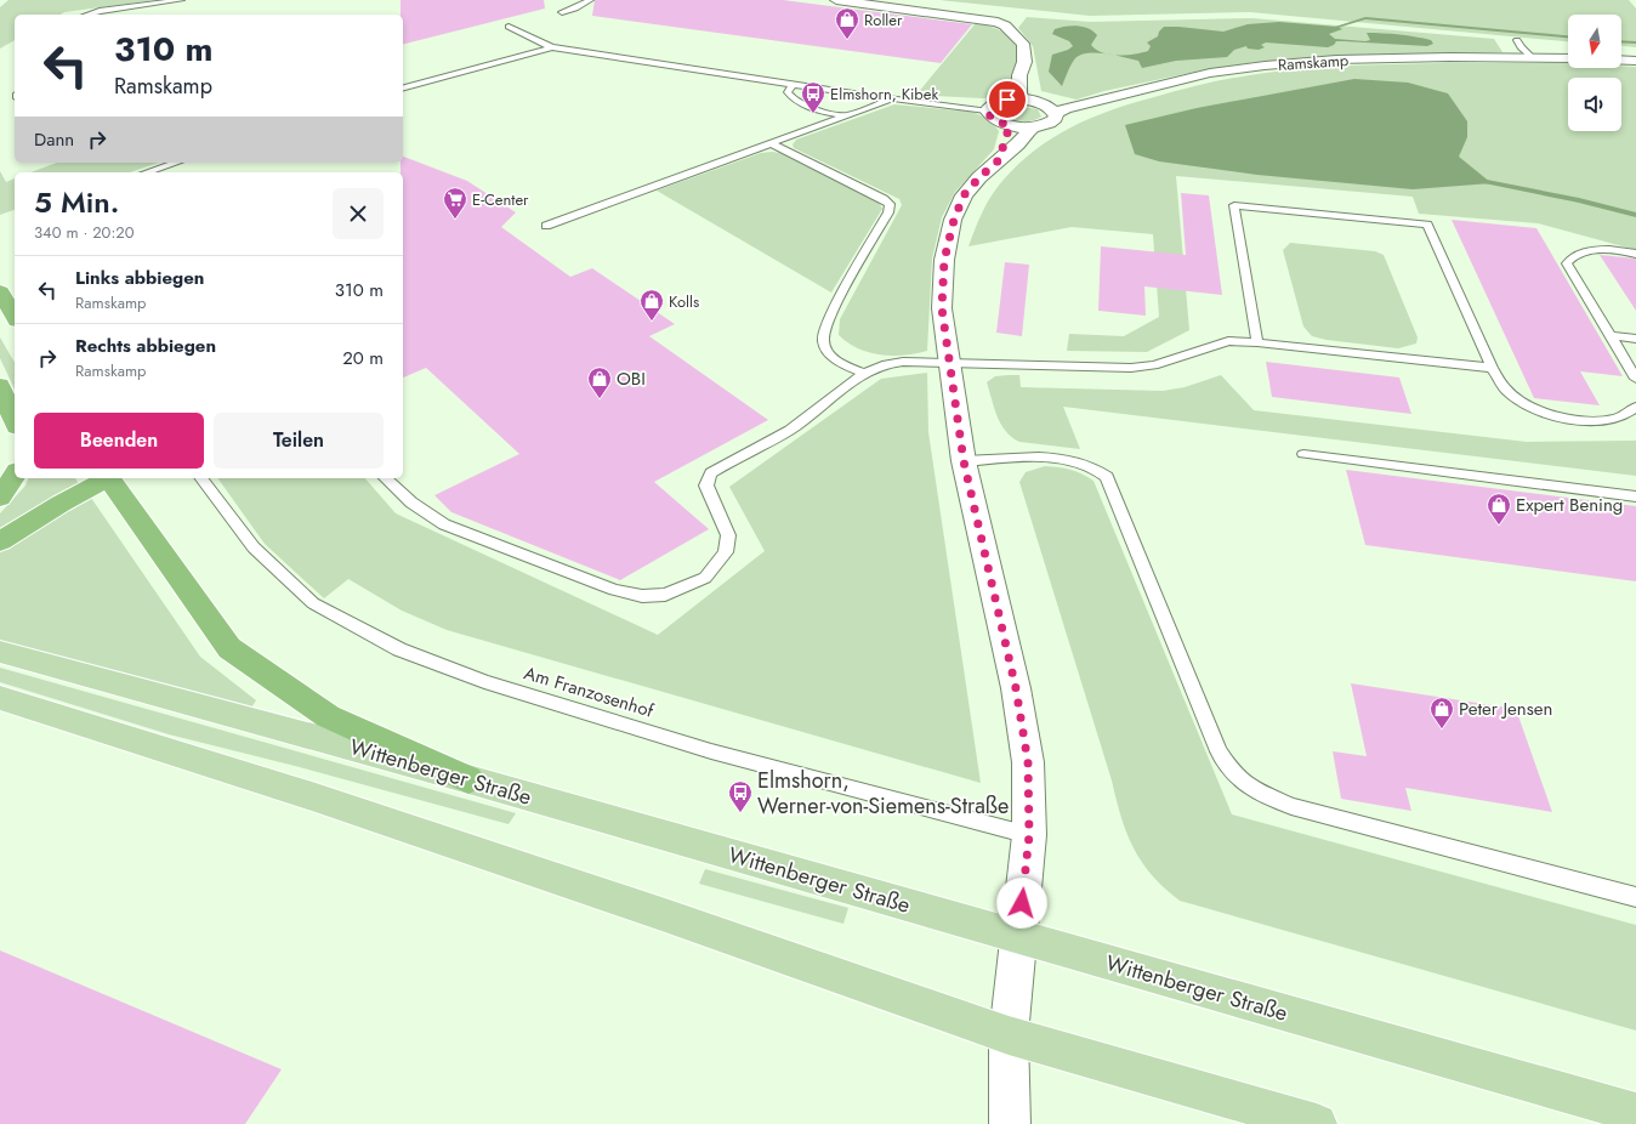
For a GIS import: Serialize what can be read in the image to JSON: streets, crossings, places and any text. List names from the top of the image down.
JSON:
{
  "streets": {
    "main road": ["Wittenberger Straße"],
    "street": ["Ramskamp"],
    "lane": ["Am Franzosenhof"]
  },
  "crossings": [
    ["Ramskamp", "Am Franzosenhof"],
    ["Ramskamp", "Wittenberger Straße"]
  ],
  "places": {
    "shop": [
      "Roller",
      "Kolls",
      "OBI",
      "Expert Bening",
      "Peter Jensen"
    ],
    "bus stop": ["Elmshorn, Kibek", "Elmshorn, Werner-von-Siemens-Straße"],
    "supermarket": ["E-Center"]
  },
  "north": "bottom",
  "page": {
    "turn": ["310 m", "Ramskamp"],
    "then": "Dann",
    "heading": ["5 Min.", "340 m · 20:20"],
    "list": [
      {
        "name": "Links abbiegen",
        "note": "Ramskamp",
        "value": "310 m"
      },
      {
        "name": "Rechts abbiegen",
        "note": "Ramskamp",
        "value": "20 m"
      }
    ],
    "buttons": ["Beenden", "Teilen"]
  }
}
